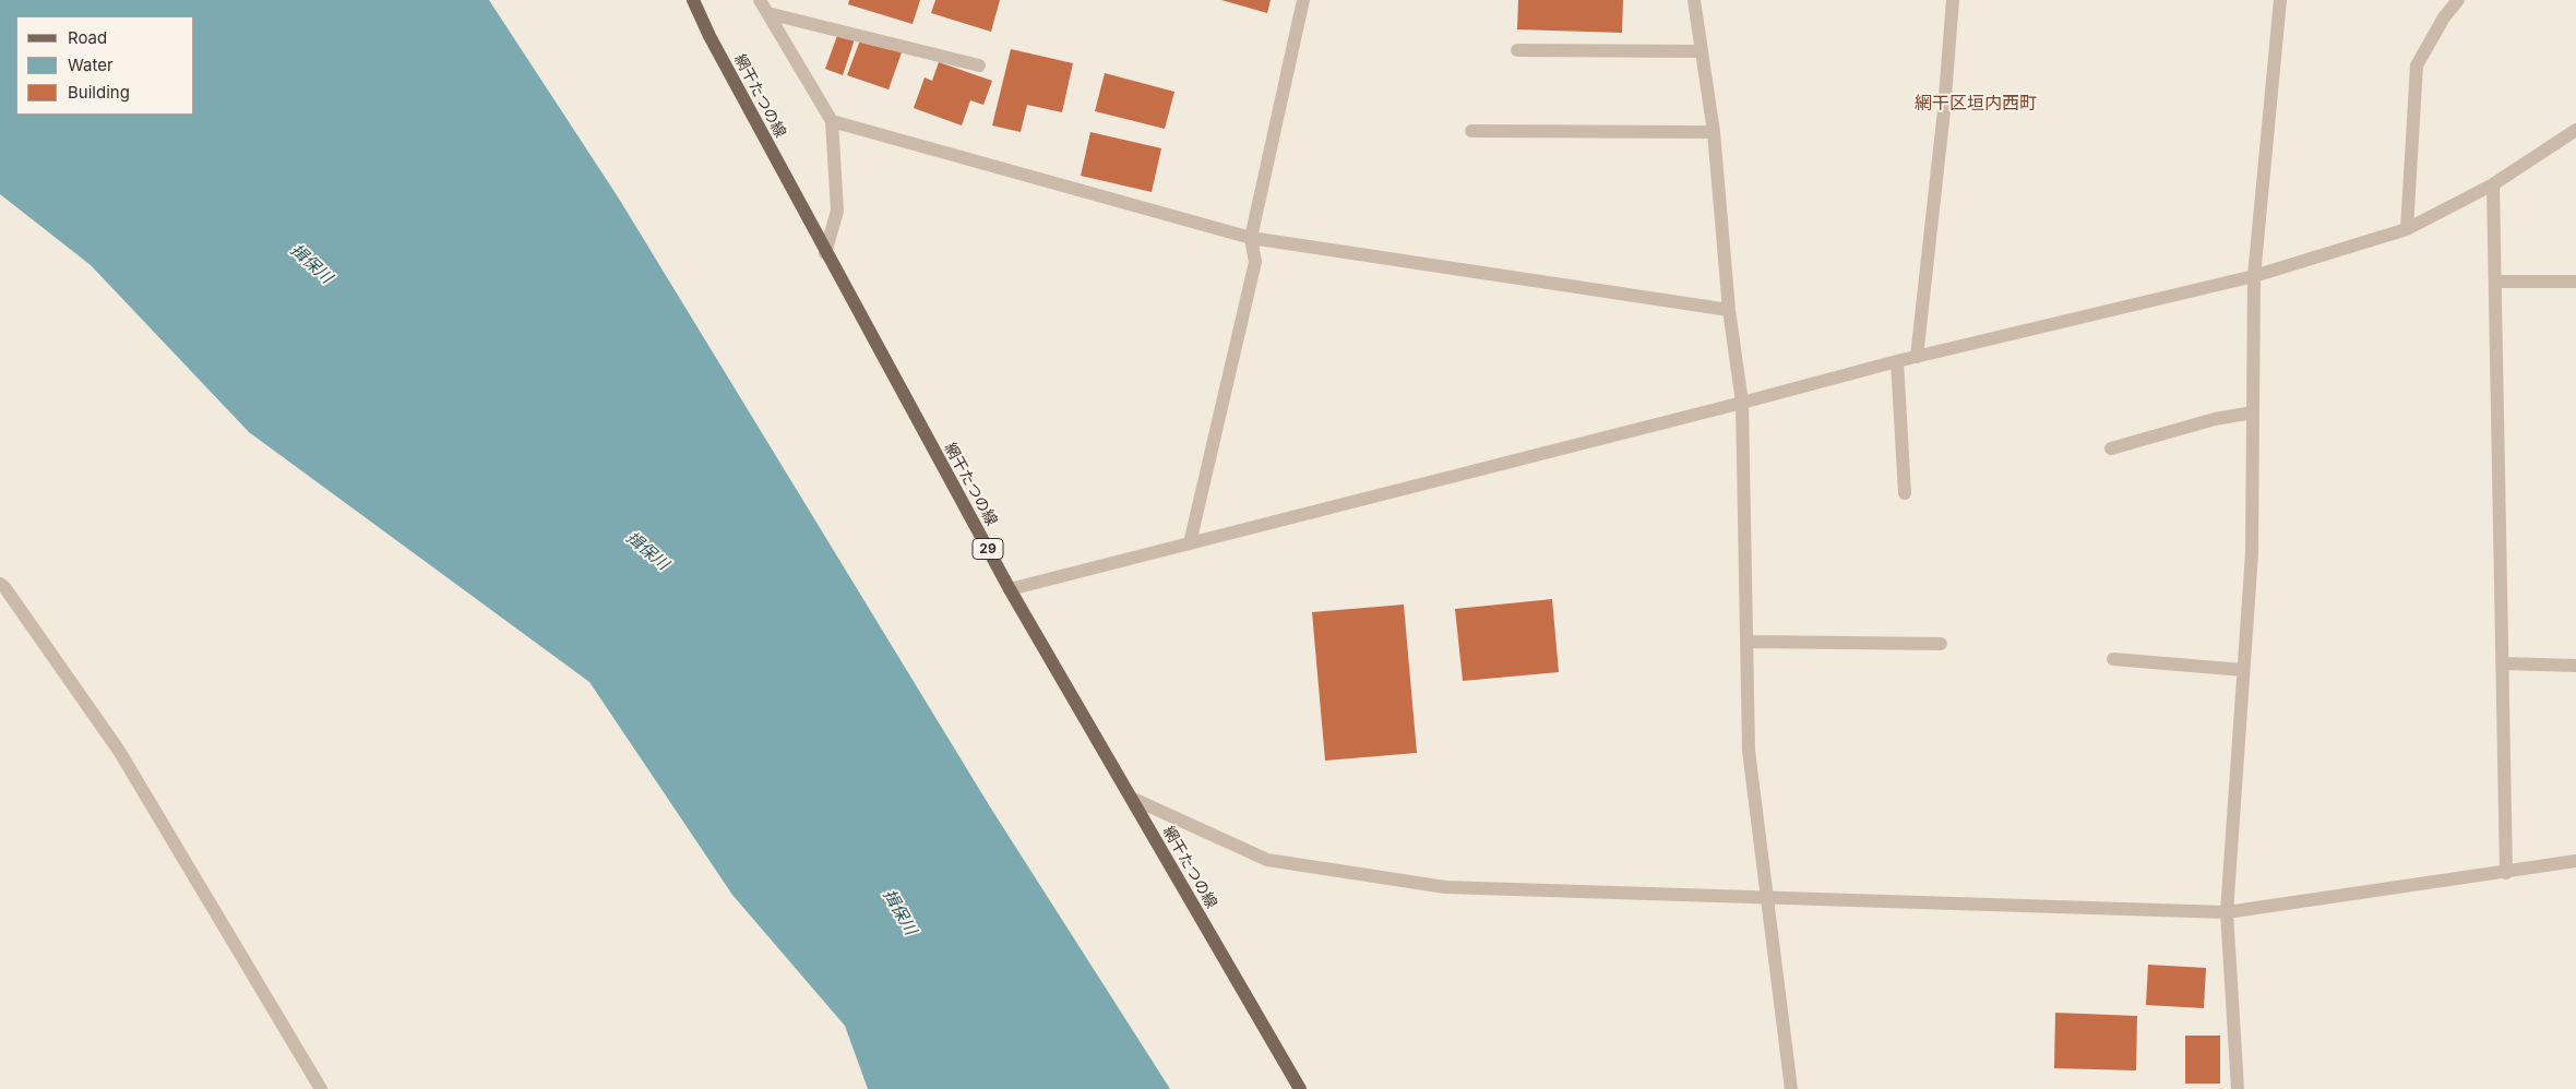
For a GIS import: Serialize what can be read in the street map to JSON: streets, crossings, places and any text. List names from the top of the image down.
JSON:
{
  "streets": {
    "main road": ["網干たつの線", "29"]
  },
  "districts": ["網干区垣内西町"],
  "water": ["揖保川"],
  "legend": ["Road", "Water", "Building"]
}
